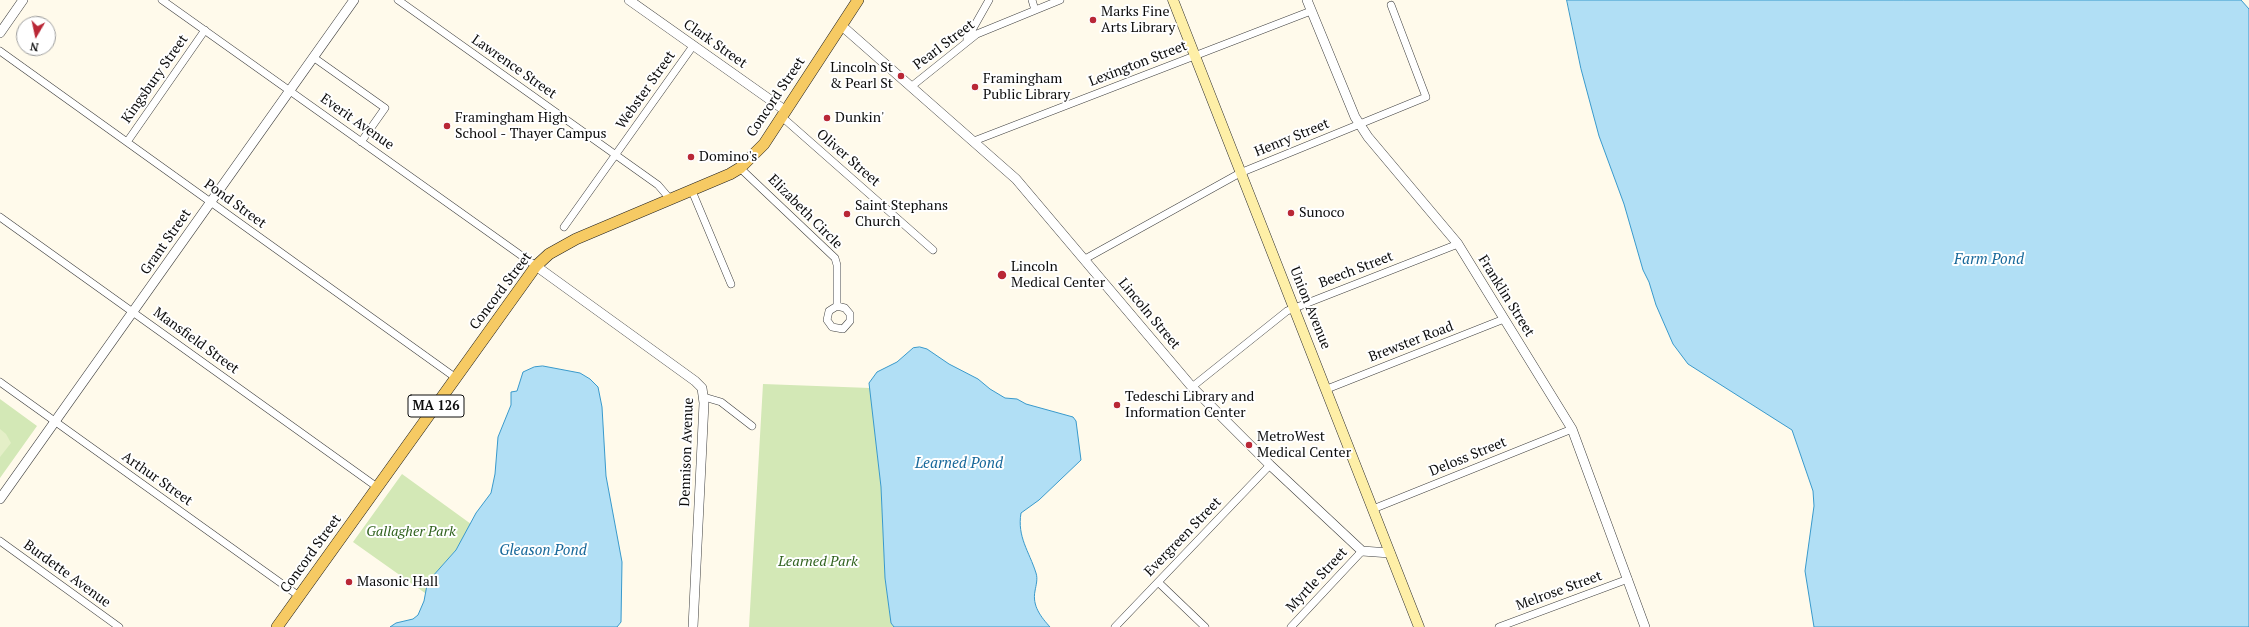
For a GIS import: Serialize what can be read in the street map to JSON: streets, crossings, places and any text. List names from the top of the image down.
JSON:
{
  "streets": {
    "main road": ["Concord Street", "Union Avenue", "MA 126"],
    "street": [
      "Clark Street",
      "Pearl Street",
      "Lexington Street",
      "Lawrence Street",
      "Kingsbury Street",
      "Webster Street",
      "Everit Avenue",
      "Henry Street",
      "Oliver Street",
      "Pond Street",
      "Elizabeth Circle",
      "Grant Street",
      "Beech Street",
      "Franklin Street",
      "Lincoln Street",
      "Mansfield Street",
      "Brewster Road",
      "Dennison Avenue",
      "Deloss Street",
      "Arthur Street",
      "Evergreen Street",
      "Burdette Avenue",
      "Myrtle Street",
      "Melrose Street"
    ]
  },
  "crossings": [
    ["Clark Street", "Webster Street"],
    ["Clark Street", "Concord Street"],
    ["Clark Street", "Oliver Street"],
    ["Pearl Street", "Lincoln Street"],
    ["Lexington Street", "Franklin Street"],
    ["Lexington Street", "Union Avenue"],
    ["Lexington Street", "Lincoln Street"],
    ["Lawrence Street", "Webster Street"],
    ["Lawrence Street", "Concord Street"],
    ["Kingsbury Street", "Everit Avenue"],
    ["Kingsbury Street", "Pond Street"],
    ["Concord Street", "Everit Avenue"],
    ["Concord Street", "Oliver Street"],
    ["Concord Street", "Pond Street"],
    ["Concord Street", "Elizabeth Circle"],
    ["Concord Street", "Lincoln Street"],
    ["Concord Street", "Mansfield Street"],
    ["Concord Street", "Dennison Avenue"],
    ["Concord Street", "Arthur Street"],
    ["Everit Avenue", "Grant Street"],
    ["Everit Avenue", "Dennison Avenue"],
    ["Henry Street", "Franklin Street"],
    ["Henry Street", "Union Avenue"],
    ["Henry Street", "Lincoln Street"],
    ["Pond Street", "Grant Street"],
    ["Grant Street", "Mansfield Street"],
    ["Grant Street", "Arthur Street"],
    ["Beech Street", "Franklin Street"],
    ["Beech Street", "Union Avenue"],
    ["Beech Street", "Lincoln Street"],
    ["Franklin Street", "Brewster Road"],
    ["Franklin Street", "Deloss Street"],
    ["Franklin Street", "Melrose Street"],
    ["Union Avenue", "Brewster Road"],
    ["Union Avenue", "Deloss Street"],
    ["Lincoln Street", "Evergreen Street"],
    ["Lincoln Street", "Myrtle Street"]
  ],
  "water": ["Farm Pond", "Learned Pond", "Gleason Pond"],
  "parks": ["Gallagher Park", "Learned Park"],
  "places": [
    "Marks Fine Arts Library",
    "Lincoln St & Pearl St",
    "Framingham Public Library",
    "Dunkin'",
    "Framingham High School - Thayer Campus",
    "Domino's",
    "Sunoco",
    "Saint Stephans Church",
    "Lincoln Medical Center",
    "Tedeschi Library and Information Center",
    "MetroWest Medical Center",
    "Masonic Hall"
  ],
  "north": "bottom"
}
